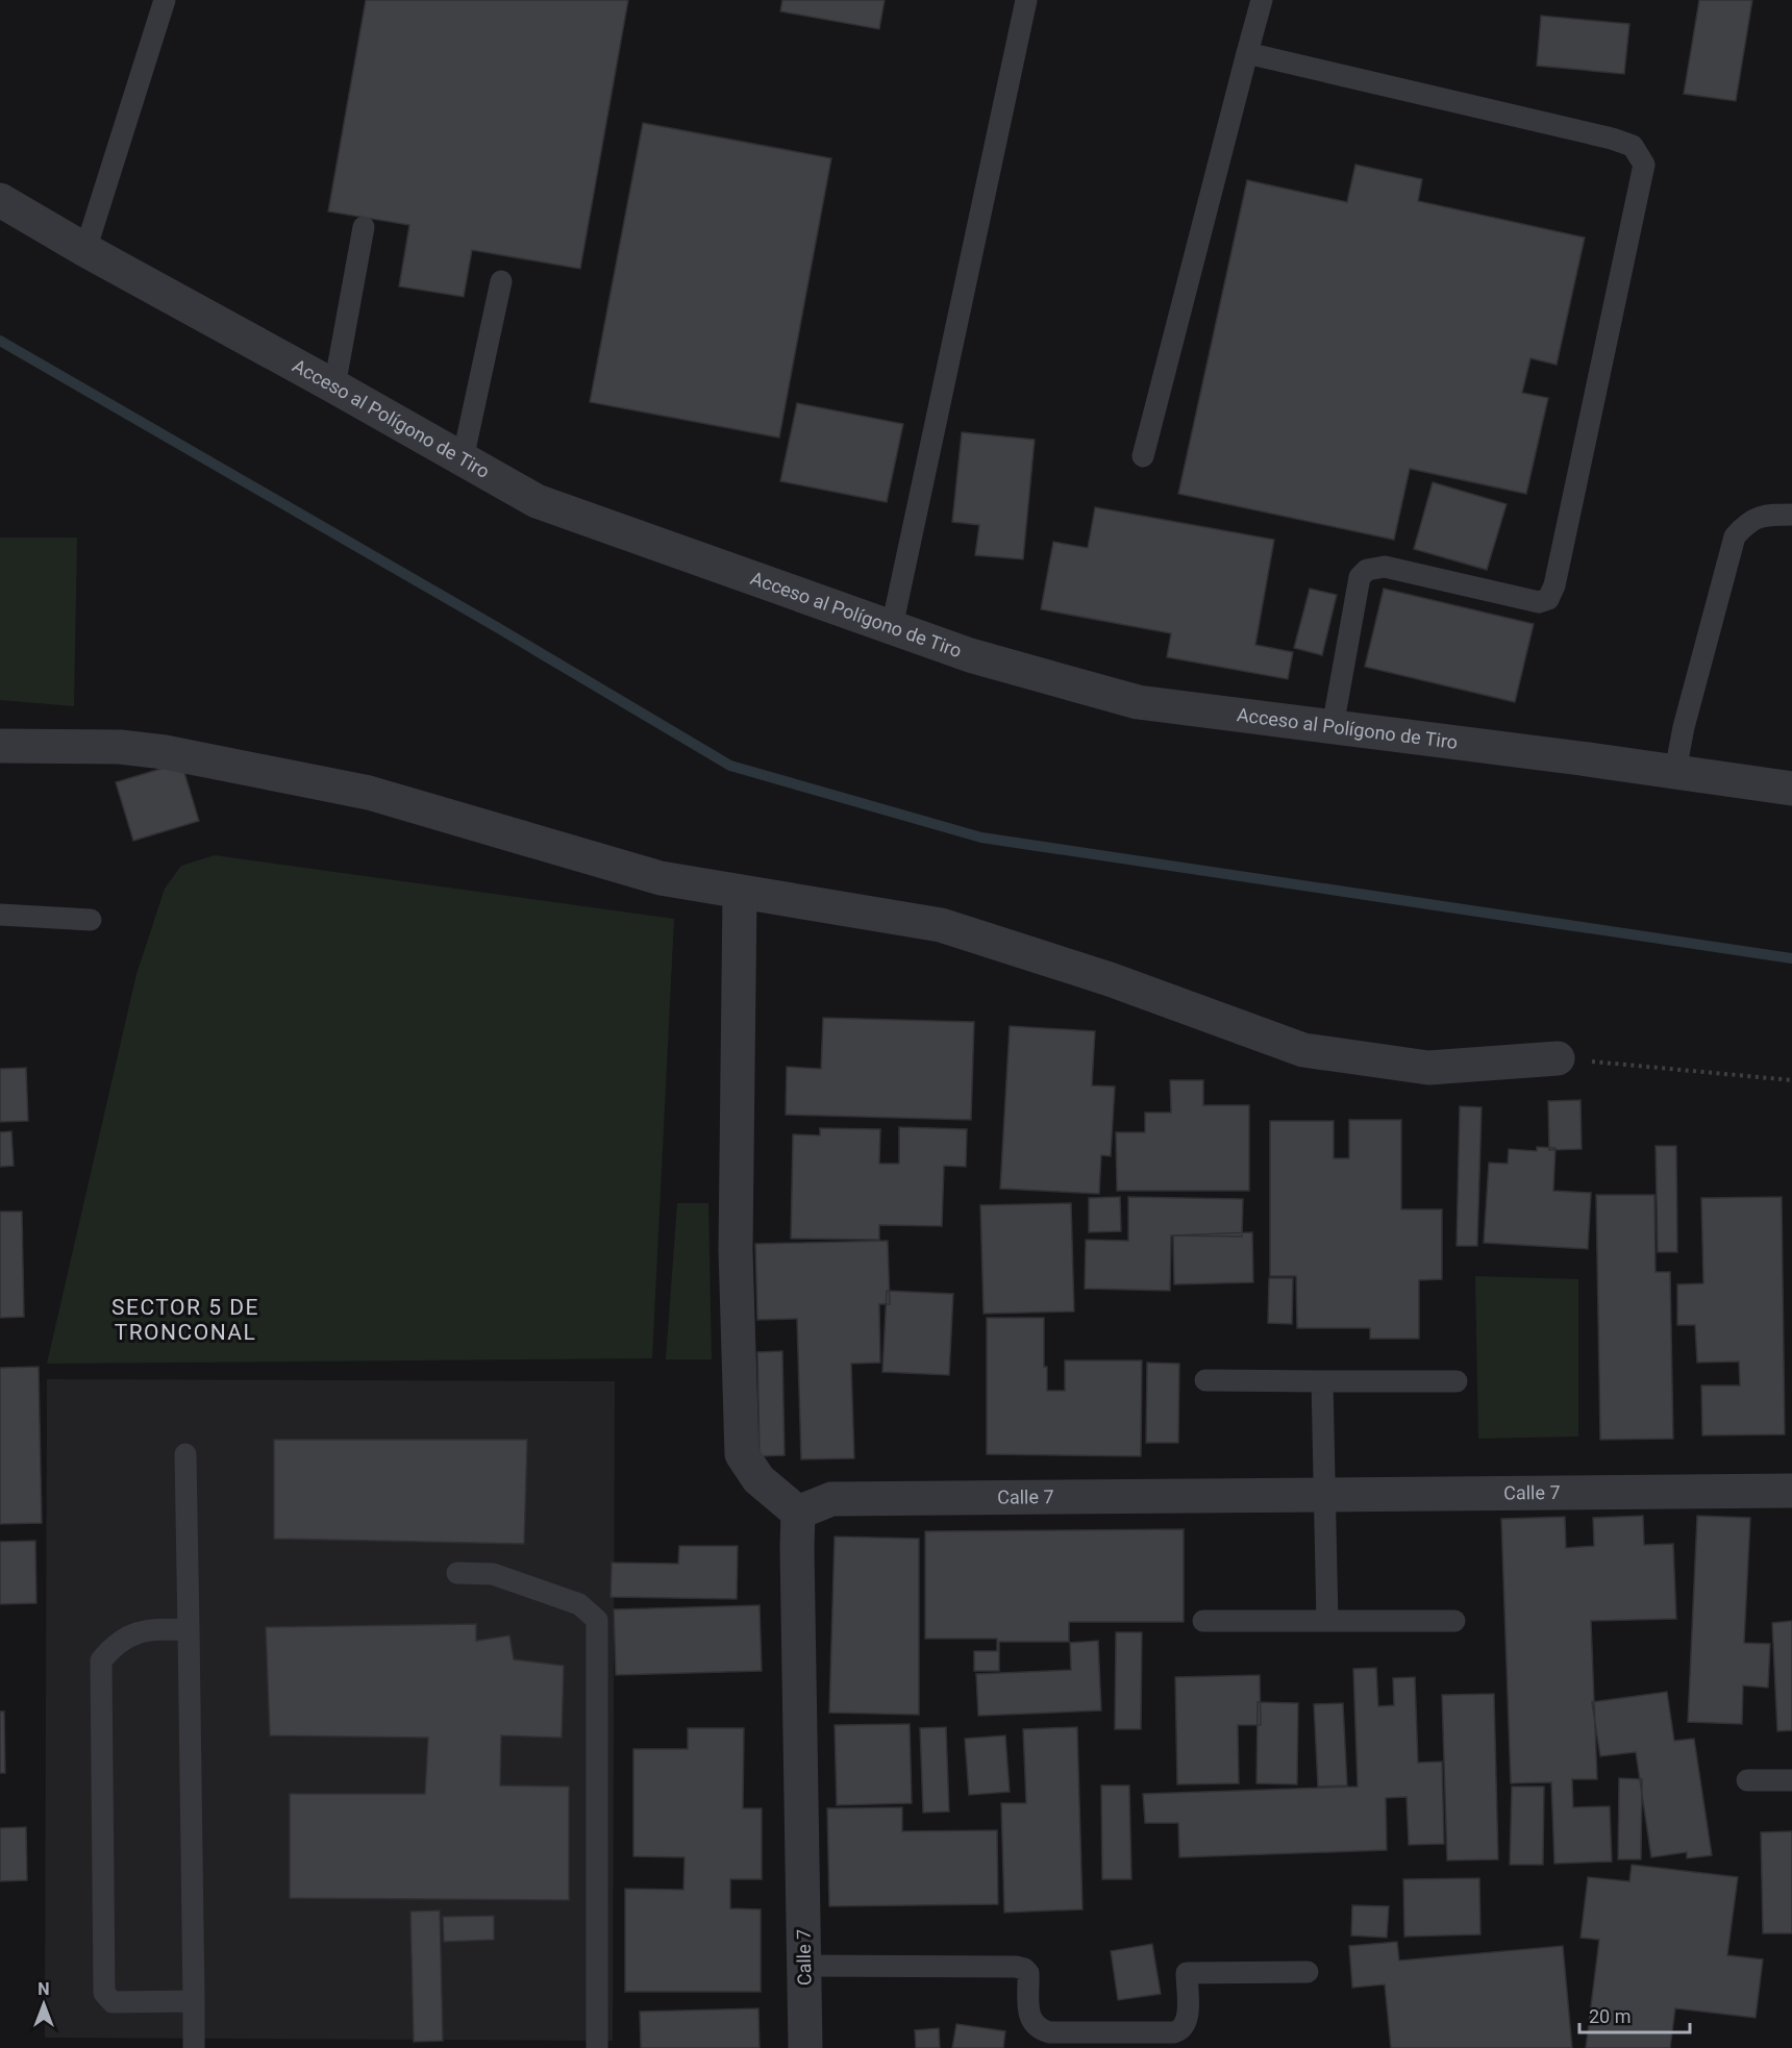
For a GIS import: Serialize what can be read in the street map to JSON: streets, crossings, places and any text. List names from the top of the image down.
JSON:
{
  "streets": {
    "street": ["Acceso al Polígono de Tiro", "Calle 7"]
  },
  "districts": ["SECTOR 5 DE TRONCONAL"],
  "scale_bar": "20 m",
  "north": "top"
}
